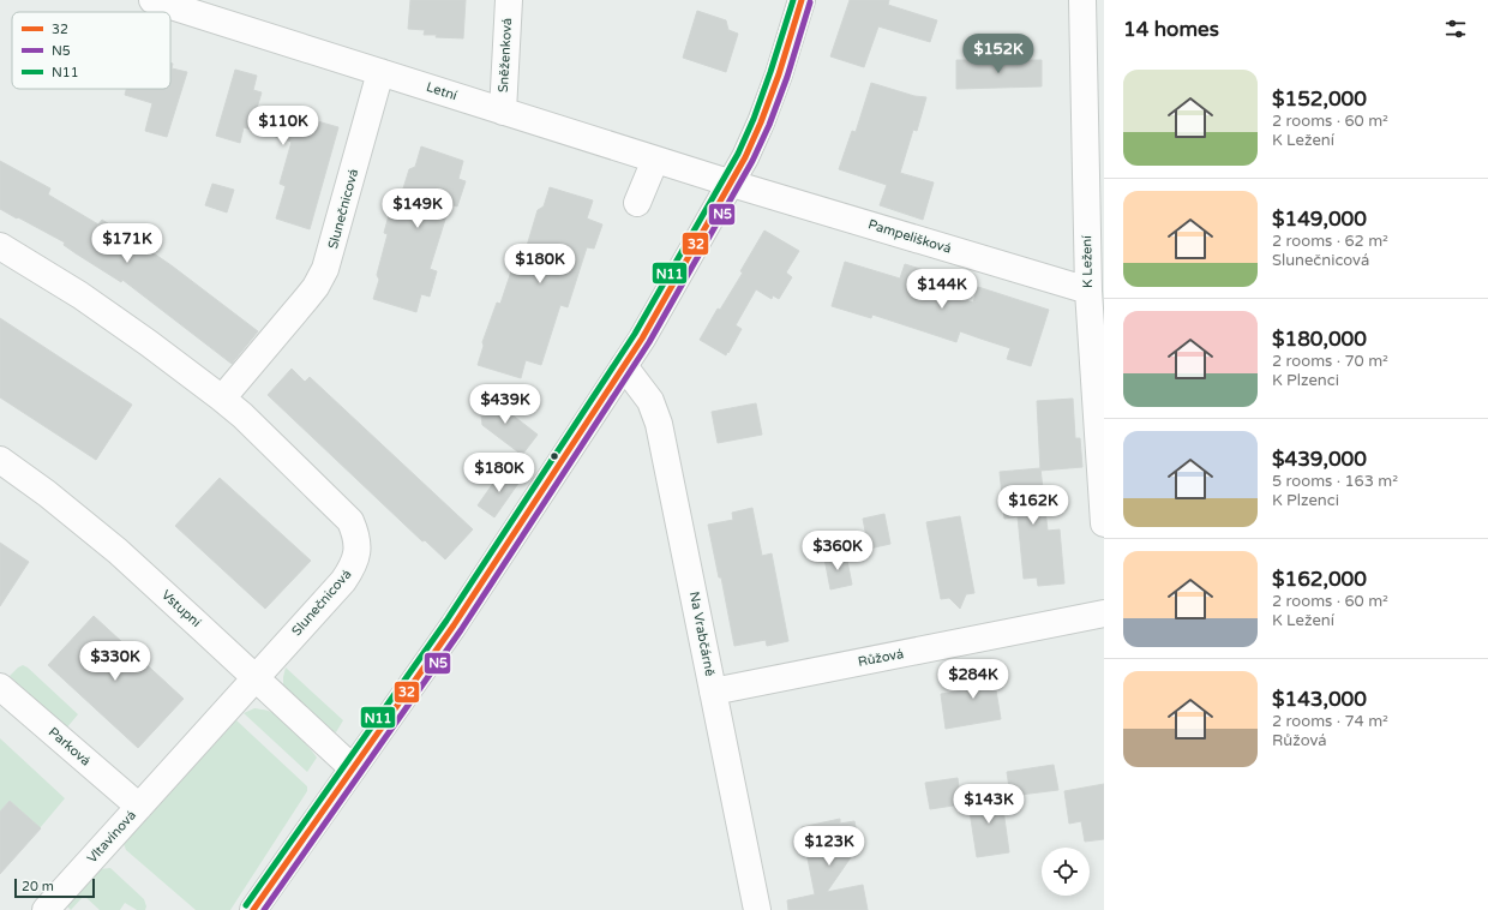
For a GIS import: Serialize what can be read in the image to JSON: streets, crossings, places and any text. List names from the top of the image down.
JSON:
{
  "streets": {
    "street": [
      "Sněženková",
      "Letní",
      "Slunečnicová",
      "Pampelišková",
      "K Ležení",
      "Vstupní",
      "Na Vrabčárně",
      "Růžová",
      "Parková",
      "Vltavínová"
    ]
  },
  "crossings": [
    ["Sněženková", "Letní"],
    ["Letní", "Slunečnicová"],
    ["Letní", "Pampelišková"],
    ["Slunečnicová", "Vstupní"],
    ["Slunečnicová", "Parková"],
    ["Slunečnicová", "Vltavínová"],
    ["Pampelišková", "K Ležení"],
    ["Na Vrabčárně", "Růžová"],
    ["Parková", "Vltavínová"]
  ],
  "lines": ["transit line 32", "transit line N11", "transit line N5"],
  "legend": ["32", "N5", "N11"],
  "scale_bar": "20 m",
  "page": {
    "heading": "14 homes",
    "price": [
      "$152K",
      "$110K",
      "$149K",
      "$171K",
      "$180K",
      "$144K",
      "$439K",
      "$180K",
      "$162K",
      "$360K",
      "$330K",
      "$284K",
      "$143K",
      "$123K"
    ],
    "list": [
      {
        "name": "$152,000",
        "note": "2 rooms · 60 m² · K Ležení"
      },
      {
        "name": "$149,000",
        "note": "2 rooms · 62 m² · Slunečnicová"
      },
      {
        "name": "$180,000",
        "note": "2 rooms · 70 m² · K Plzenci"
      },
      {
        "name": "$439,000",
        "note": "5 rooms · 163 m² · K Plzenci"
      },
      {
        "name": "$162,000",
        "note": "2 rooms · 60 m² · K Ležení"
      },
      {
        "name": "$143,000",
        "note": "2 rooms · 74 m² · Růžová"
      }
    ],
    "scale": "20 m"
  }
}
